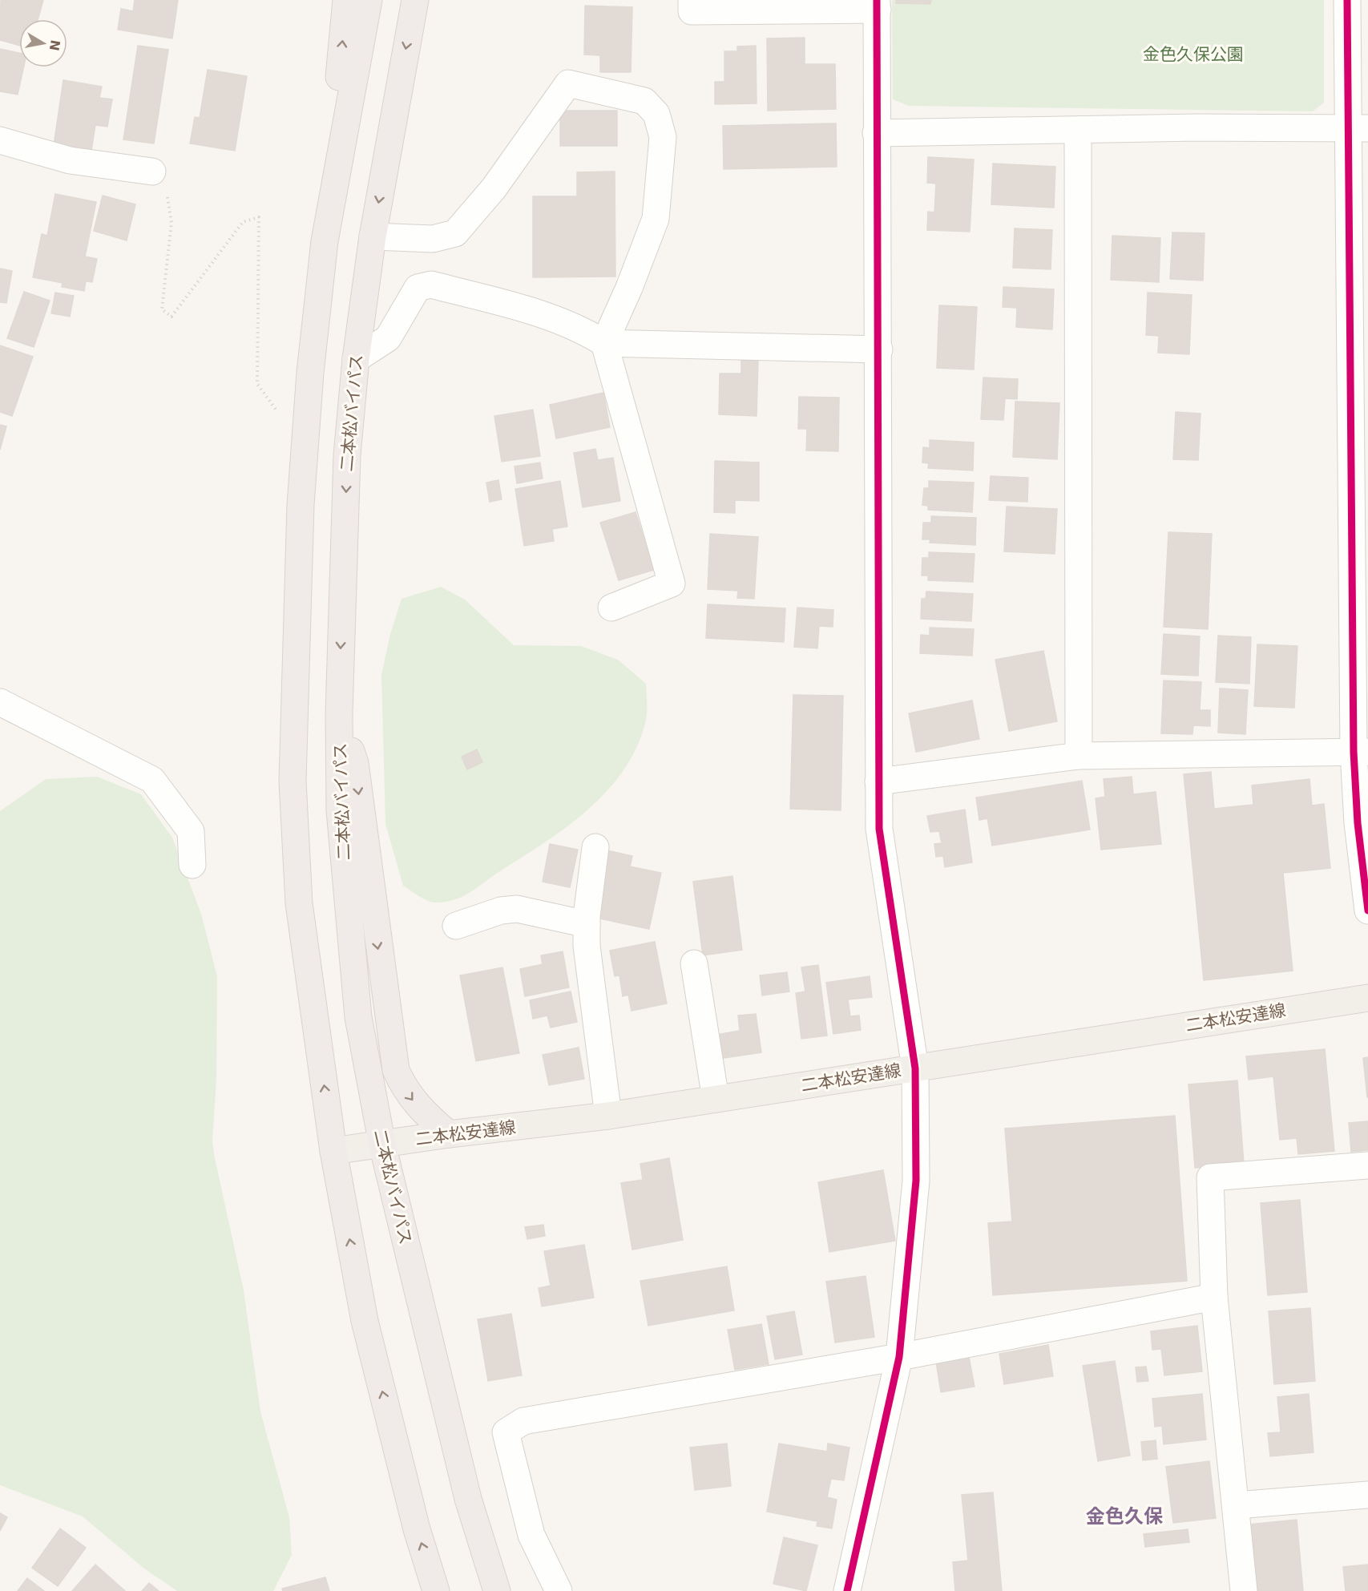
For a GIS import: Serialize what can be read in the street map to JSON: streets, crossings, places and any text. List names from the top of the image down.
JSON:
{
  "streets": {
    "highway": ["二本松バイパス"],
    "main road": ["二本松安達線"]
  },
  "crossings": [
    ["二本松バイパス", "二本松安達線"]
  ],
  "districts": ["金色久保"],
  "parks": ["金色久保公園"],
  "north": "right"
}
